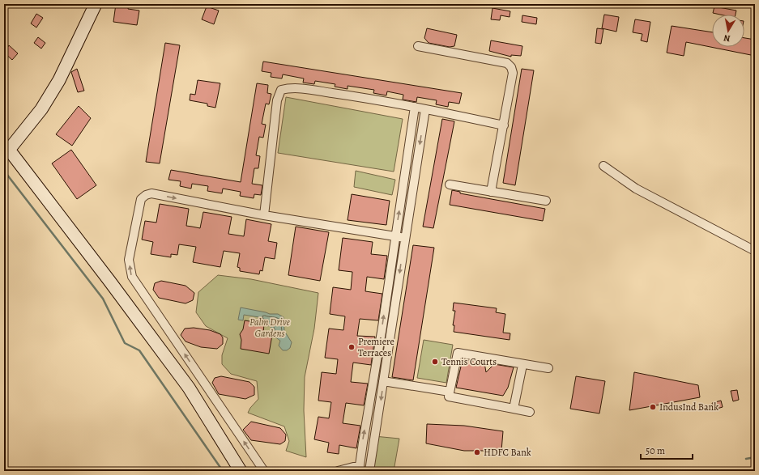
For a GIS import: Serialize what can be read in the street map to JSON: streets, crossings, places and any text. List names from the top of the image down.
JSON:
{
  "parks": ["Palm Drive Gardens"],
  "places": [
    "Premiere Terraces",
    "Tennis Courts",
    "IndusInd Bank",
    "HDFC Bank"
  ],
  "scale_bar": "50 m",
  "north": "bottom"
}
